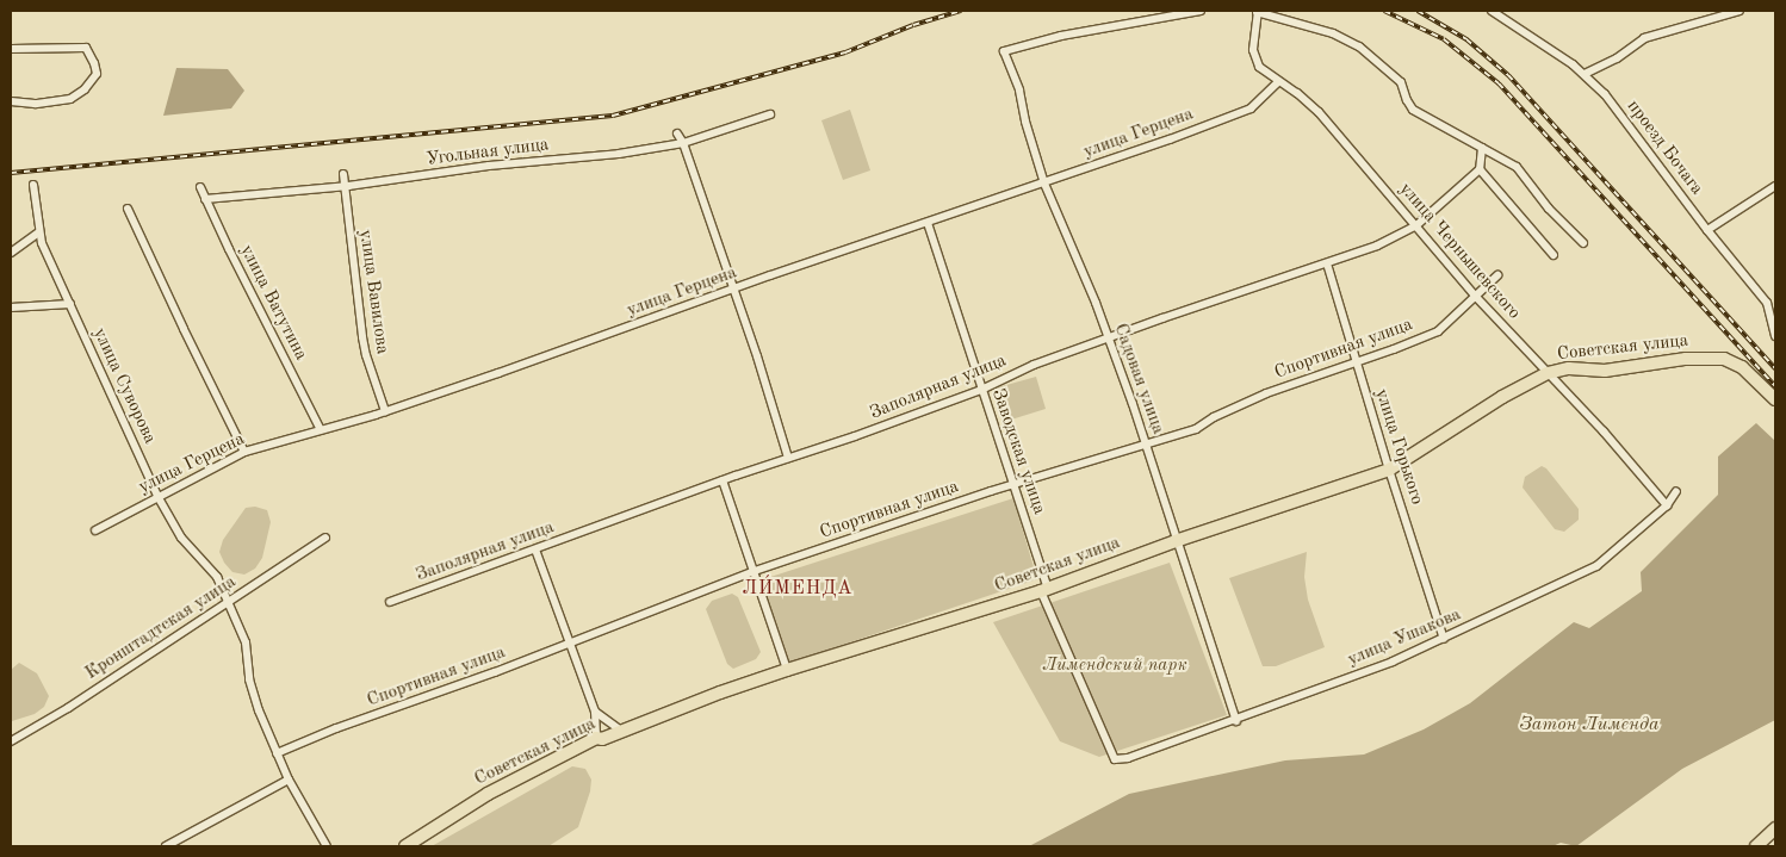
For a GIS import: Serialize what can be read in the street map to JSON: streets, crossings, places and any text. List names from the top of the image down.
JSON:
{
  "streets": {
    "main road": ["Советская улица"],
    "street": [
      "улица Герцена",
      "проезд Бочага",
      "Угольная улица",
      "улица Чернышевского",
      "улица Вавилова",
      "улица Ватутина",
      "Спортивная улица",
      "Садовая улица",
      "улица Суворова",
      "Заполярная улица",
      "улица Горького",
      "Заводская улица",
      "Кронштадтская улица",
      "улица Ушакова"
    ]
  },
  "crossings": [
    ["улица Герцена", "улица Чернышевского"],
    ["улица Герцена", "улица Вавилова"],
    ["улица Герцена", "улица Ватутина"],
    ["улица Герцена", "Садовая улица"],
    ["улица Герцена", "улица Суворова"],
    ["улица Герцена", "Заводская улица"],
    ["Угольная улица", "улица Вавилова"],
    ["Угольная улица", "улица Ватутина"],
    ["улица Чернышевского", "Советская улица"],
    ["улица Чернышевского", "Спортивная улица"],
    ["улица Чернышевского", "Заполярная улица"],
    ["улица Чернышевского", "улица Ушакова"],
    ["Советская улица", "Садовая улица"],
    ["Советская улица", "улица Горького"],
    ["Советская улица", "Заводская улица"],
    ["Спортивная улица", "Садовая улица"],
    ["Спортивная улица", "улица Суворова"],
    ["Спортивная улица", "улица Горького"],
    ["Спортивная улица", "Заводская улица"],
    ["Садовая улица", "Заполярная улица"],
    ["Садовая улица", "улица Ушакова"],
    ["улица Суворова", "Кронштадтская улица"],
    ["Заполярная улица", "улица Горького"],
    ["Заполярная улица", "Заводская улица"],
    ["улица Горького", "улица Ушакова"],
    ["Заводская улица", "улица Ушакова"]
  ],
  "districts": ["ЛИ́МЕНДА"],
  "water": ["Затон Лименда"],
  "parks": ["Лимендский парк"]
}
